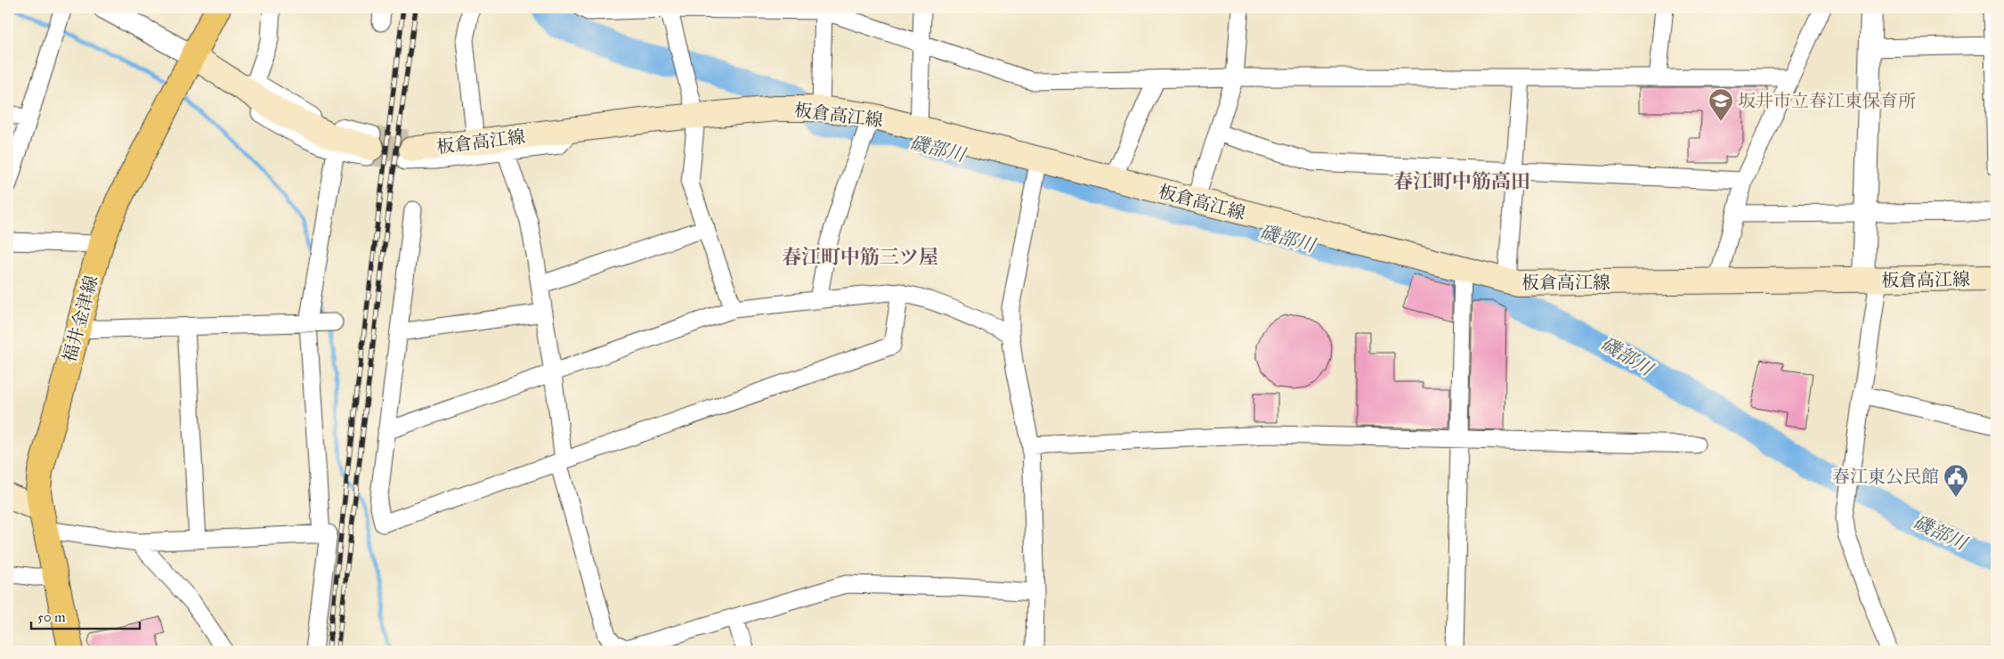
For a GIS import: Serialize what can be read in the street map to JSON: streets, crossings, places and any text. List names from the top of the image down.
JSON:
{
  "streets": {
    "main road": ["板倉高江線", "福井金津線"]
  },
  "districts": ["春江町中筋高田", "春江町中筋三ツ屋"],
  "water": ["磯部川"],
  "places": {
    "school or university": ["坂井市立春江東保育所"],
    "public building": ["春江東公民館"]
  },
  "scale_bar": "50 m"
}
